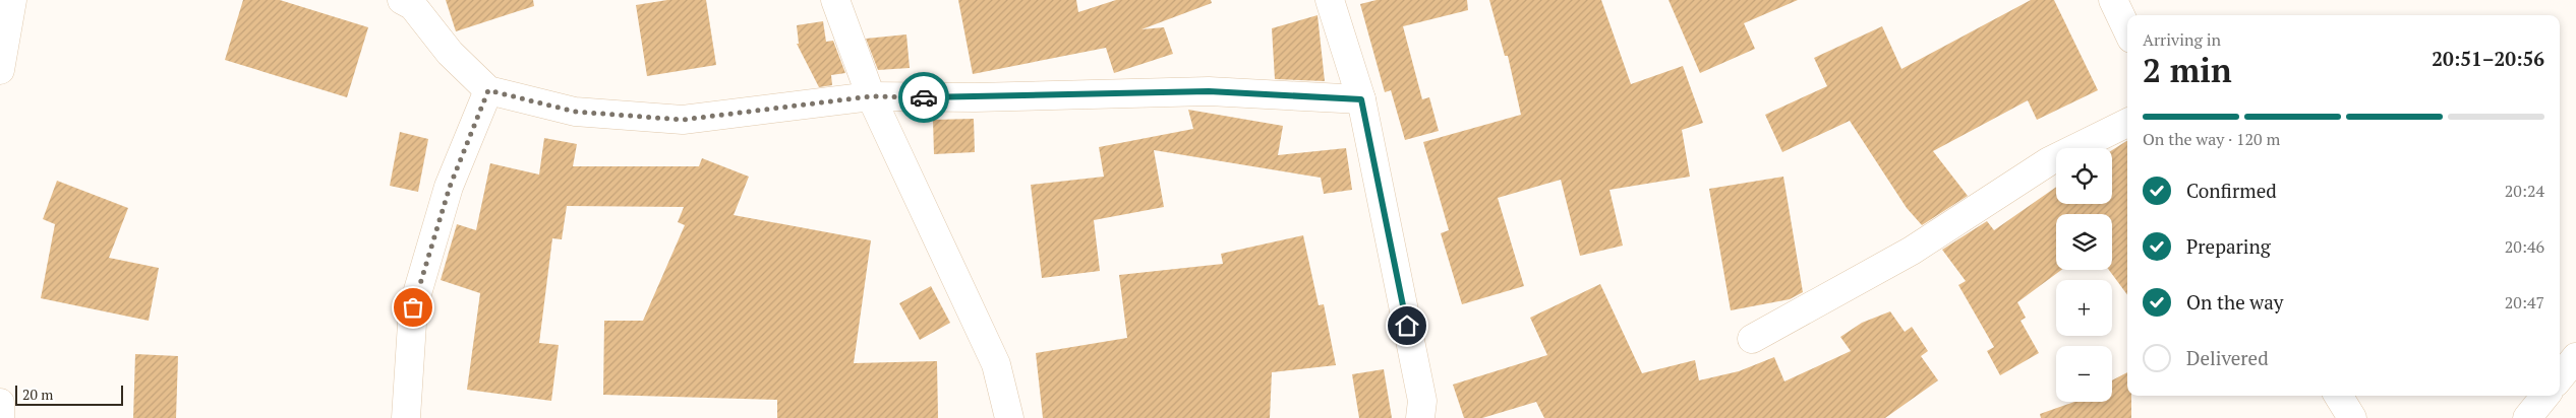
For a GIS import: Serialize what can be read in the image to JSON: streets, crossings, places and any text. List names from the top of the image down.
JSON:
{
  "scale_bar": "20 m",
  "page": {
    "heading": ["2 min", "Arriving in", "20:51–20:56"],
    "bar": "On the way · 120 m",
    "map_buttons": ["+", "−"],
    "list": [
      ["Confirmed", "20:24"],
      ["Preparing", "20:46"],
      ["On the way", "20:47"],
      "Delivered"
    ],
    "scale": "20 m"
  }
}
